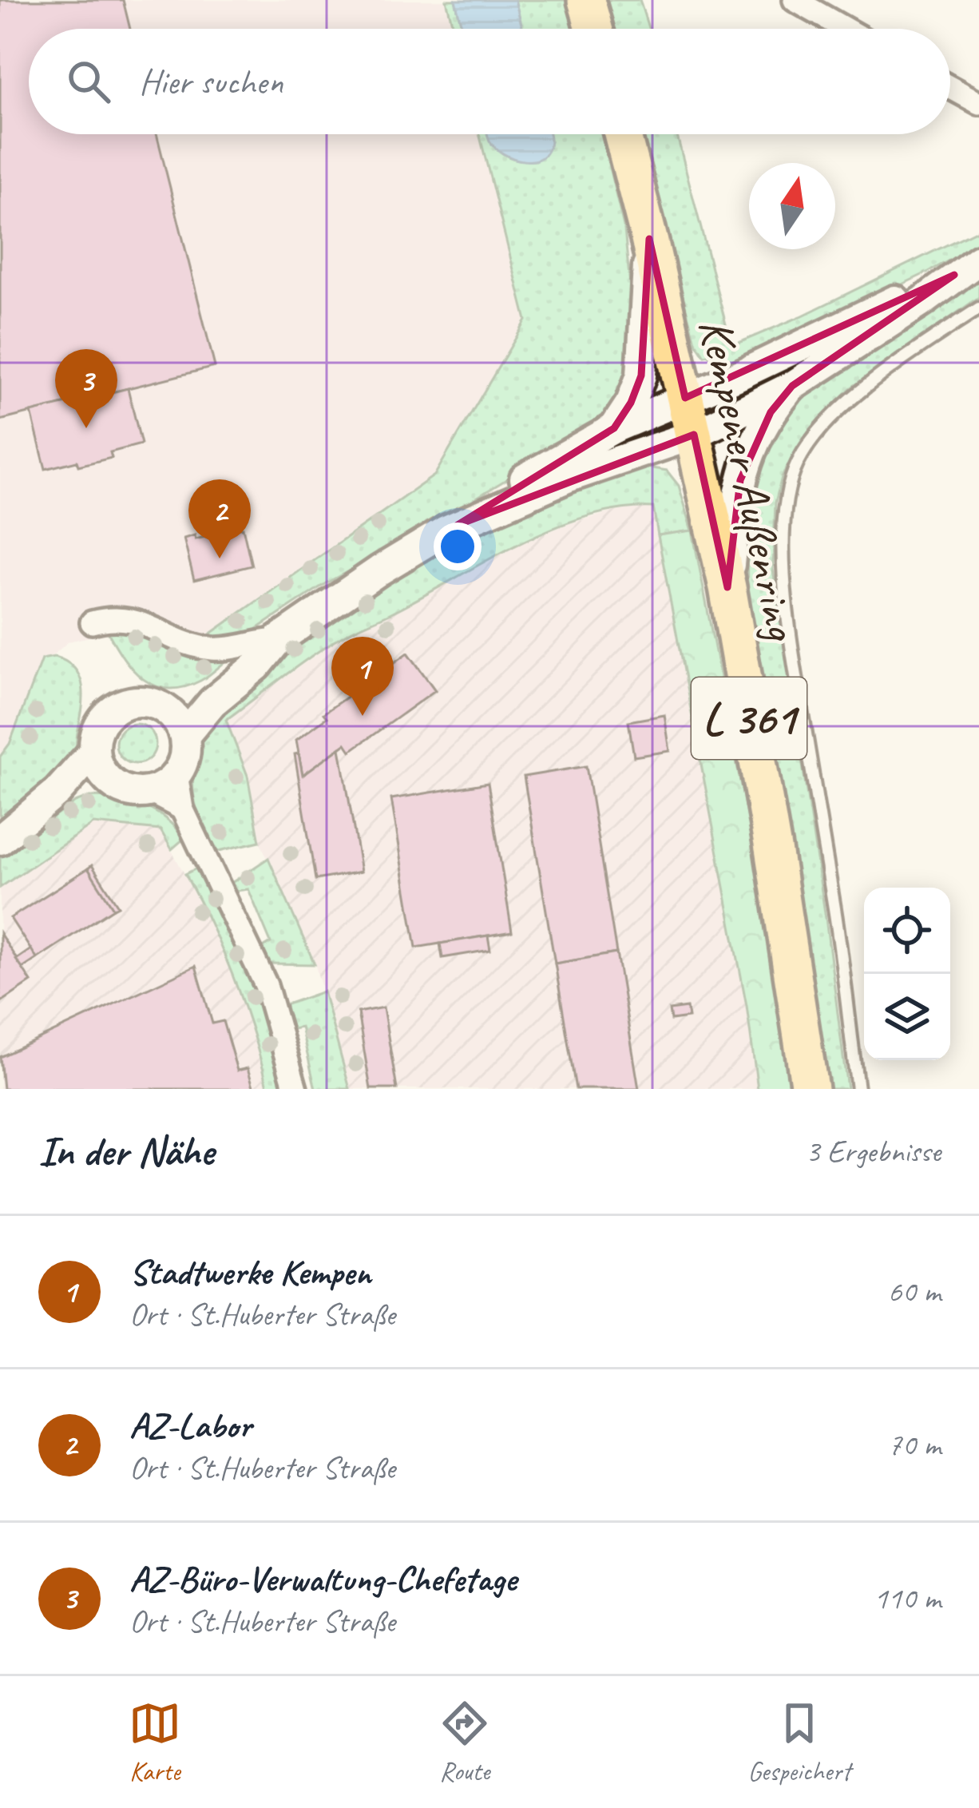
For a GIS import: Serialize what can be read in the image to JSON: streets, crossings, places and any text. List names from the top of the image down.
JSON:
{
  "streets": {
    "main road": ["Kempener Außenring", "L 361"]
  },
  "north": "top",
  "page": {
    "search": "Hier suchen",
    "pins": ["3", "2", "1"],
    "heading": ["In der Nähe", "3 Ergebnisse"],
    "list": [
      {
        "mark": "1",
        "name": "Stadtwerke Kempen",
        "note": "Ort · St.Huberter Straße",
        "value": "60 m"
      },
      {
        "mark": "2",
        "name": "AZ-Labor",
        "note": "Ort · St.Huberter Straße",
        "value": "70 m"
      },
      {
        "mark": "3",
        "name": "AZ-Büro-Verwaltung-Chefetage",
        "note": "Ort · St.Huberter Straße",
        "value": "110 m"
      }
    ],
    "nav": ["Karte", "Route", "Gespeichert"]
  }
}
